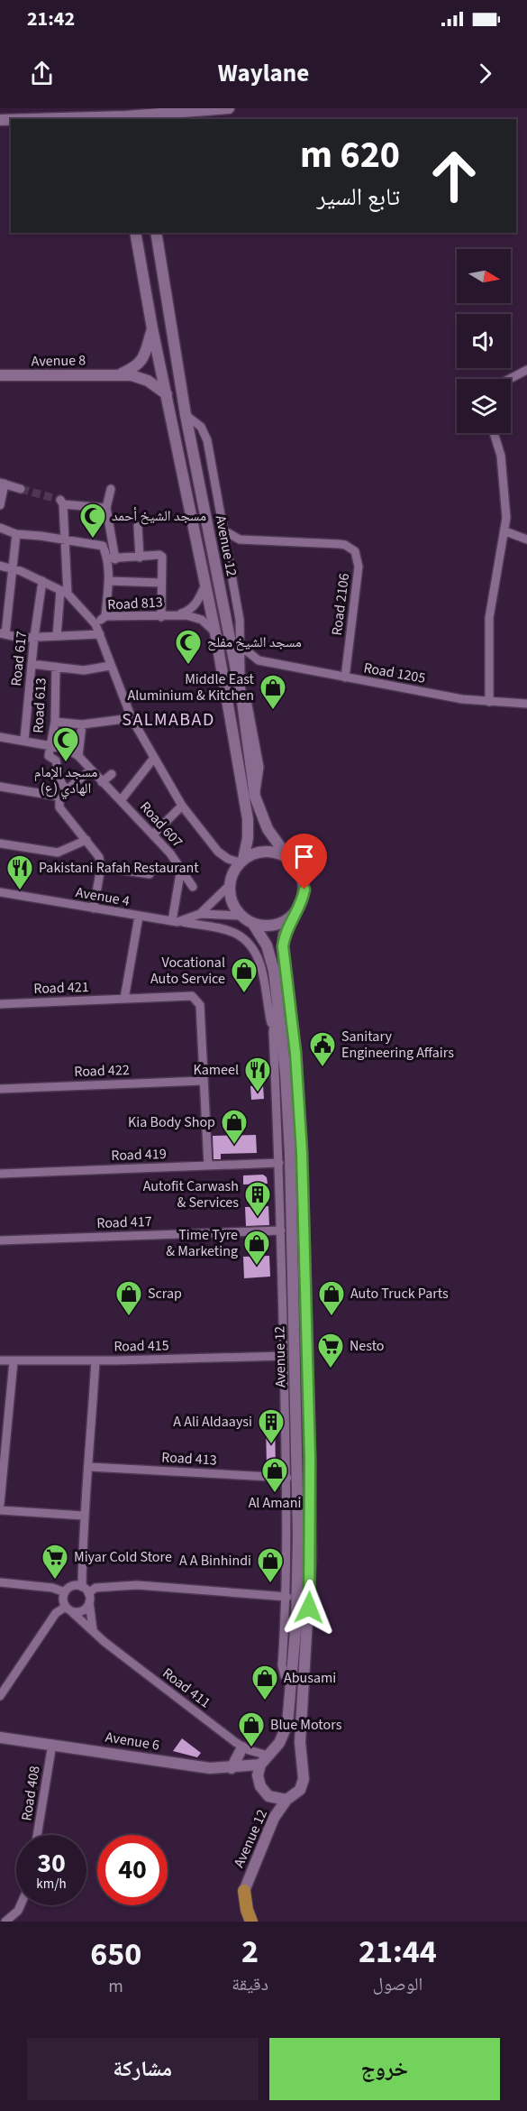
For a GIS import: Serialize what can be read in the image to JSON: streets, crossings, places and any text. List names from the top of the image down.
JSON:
{
  "streets": {
    "street": [
      "Avenue 8",
      "Avenue 12",
      "Road 813",
      "Road 2106",
      "Road 617",
      "Road 1205",
      "Road 613",
      "Road 607",
      "Avenue 4",
      "Road 421",
      "Road 422",
      "Road 419",
      "Road 417",
      "Road 415",
      "Road 413",
      "Road 411",
      "Avenue 6",
      "Road 408"
    ]
  },
  "crossings": [
    ["Avenue 8", "Avenue 12"],
    ["Avenue 12", "Road 813"],
    ["Avenue 12", "Avenue 4"],
    ["Avenue 12", "Road 411"],
    ["Avenue 12", "Avenue 6"],
    ["Road 2106", "Road 1205"],
    ["Road 617", "Road 607"],
    ["Road 613", "Road 607"],
    ["Road 607", "Avenue 4"],
    ["Road 421", "Road 422"],
    ["Avenue 6", "Road 408"]
  ],
  "districts": ["SALMABAD"],
  "places": {
    "mosque": ["مسجد الشيخ أحمد", "مسجد الشيخ مفلح", "مسجد الإمام الهادي (ع)"],
    "shop": [
      "Middle East Aluminium & Kitchen",
      "Vocational Auto Service",
      "Kia Body Shop",
      "Time Tyre & Marketing",
      "Scrap",
      "Auto Truck Parts",
      "Al Amani",
      "A A Binhindi",
      "Abusami",
      "Blue Motors"
    ],
    "restaurant": ["Pakistani Rafah Restaurant", "Kameel"],
    "public building": ["Sanitary Engineering Affairs"],
    "building": ["Autofit Carwash & Services", "A Ali Aldaaysi"],
    "supermarket": ["Nesto", "Miyar Cold Store"]
  },
  "north": "right",
  "page": {
    "status": "21:42",
    "header": "Waylane",
    "turn": ["620 m", "تابع السير"],
    "speed": "30 km/h",
    "limit": "40",
    "eta": [
      "21:44",
      "الوصول",
      "2",
      "دقيقة",
      "650",
      "m"
    ],
    "buttons": ["خروج", "مشاركة"]
  }
}
